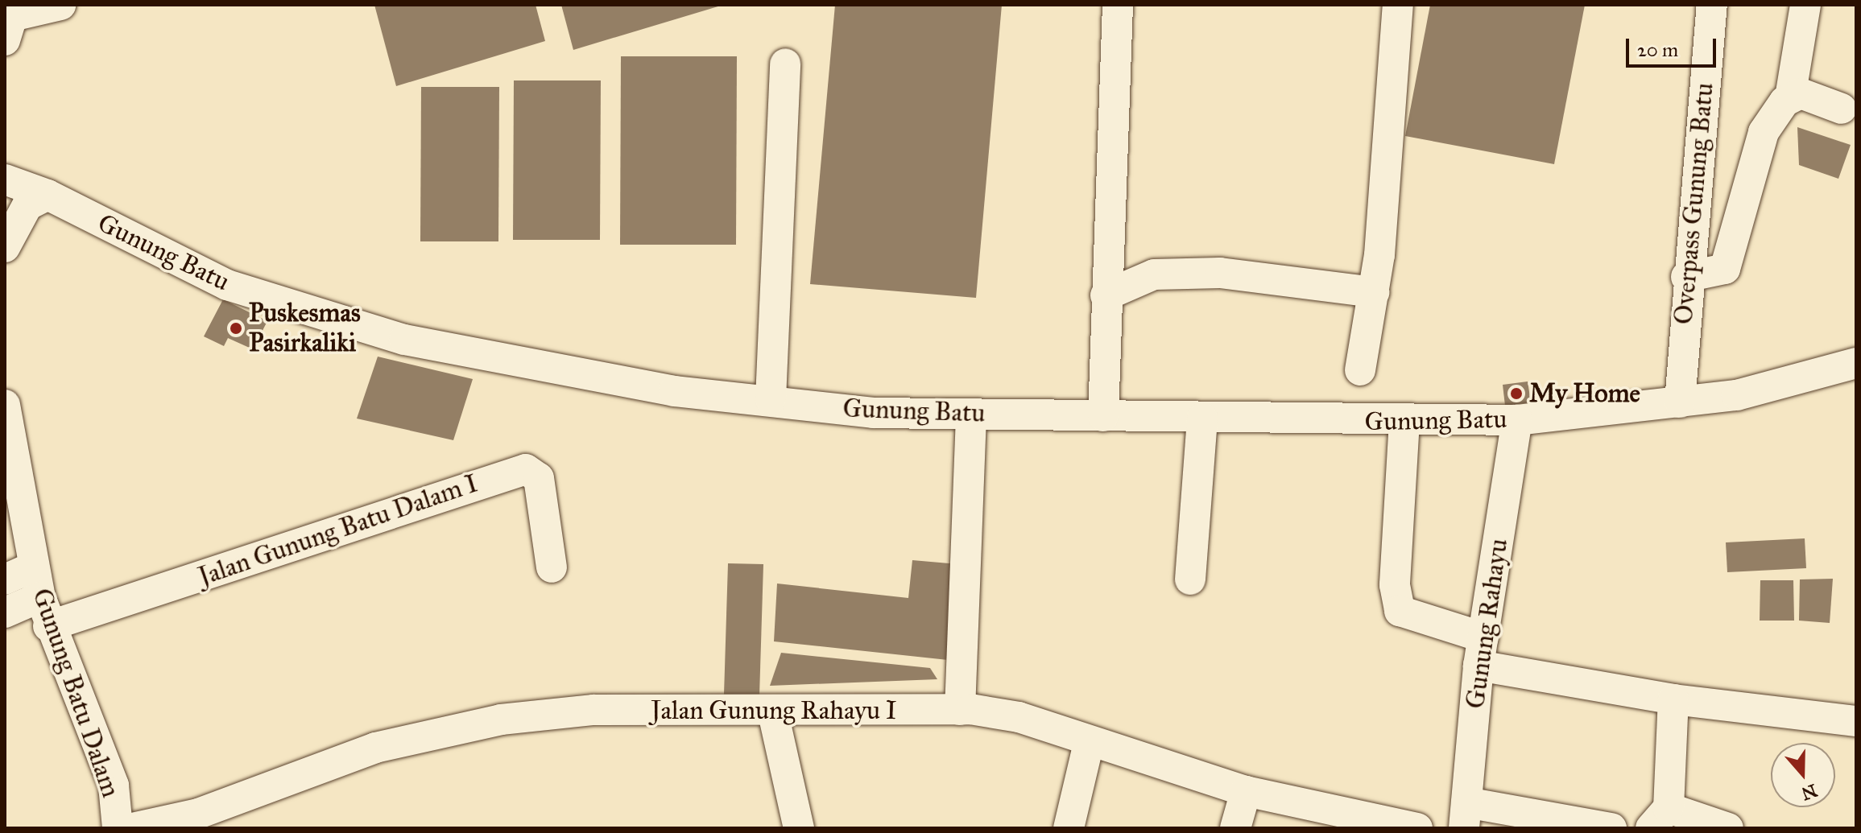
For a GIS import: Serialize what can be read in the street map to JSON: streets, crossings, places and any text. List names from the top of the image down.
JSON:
{
  "streets": {
    "street": [
      "Overpass Gunung Batu",
      "Gunung Batu",
      "Jalan Gunung Batu Dalam I",
      "Gunung Rahayu",
      "Gunung Batu Dalam",
      "Jalan Gunung Rahayu I"
    ]
  },
  "crossings": [
    ["Overpass Gunung Batu", "Gunung Batu"],
    ["Gunung Batu", "Gunung Rahayu"],
    ["Jalan Gunung Batu Dalam I", "Gunung Batu Dalam"]
  ],
  "places": ["Puskesmas Pasirkaliki", "My Home"],
  "scale_bar": "20 m",
  "north": "bottom"
}
